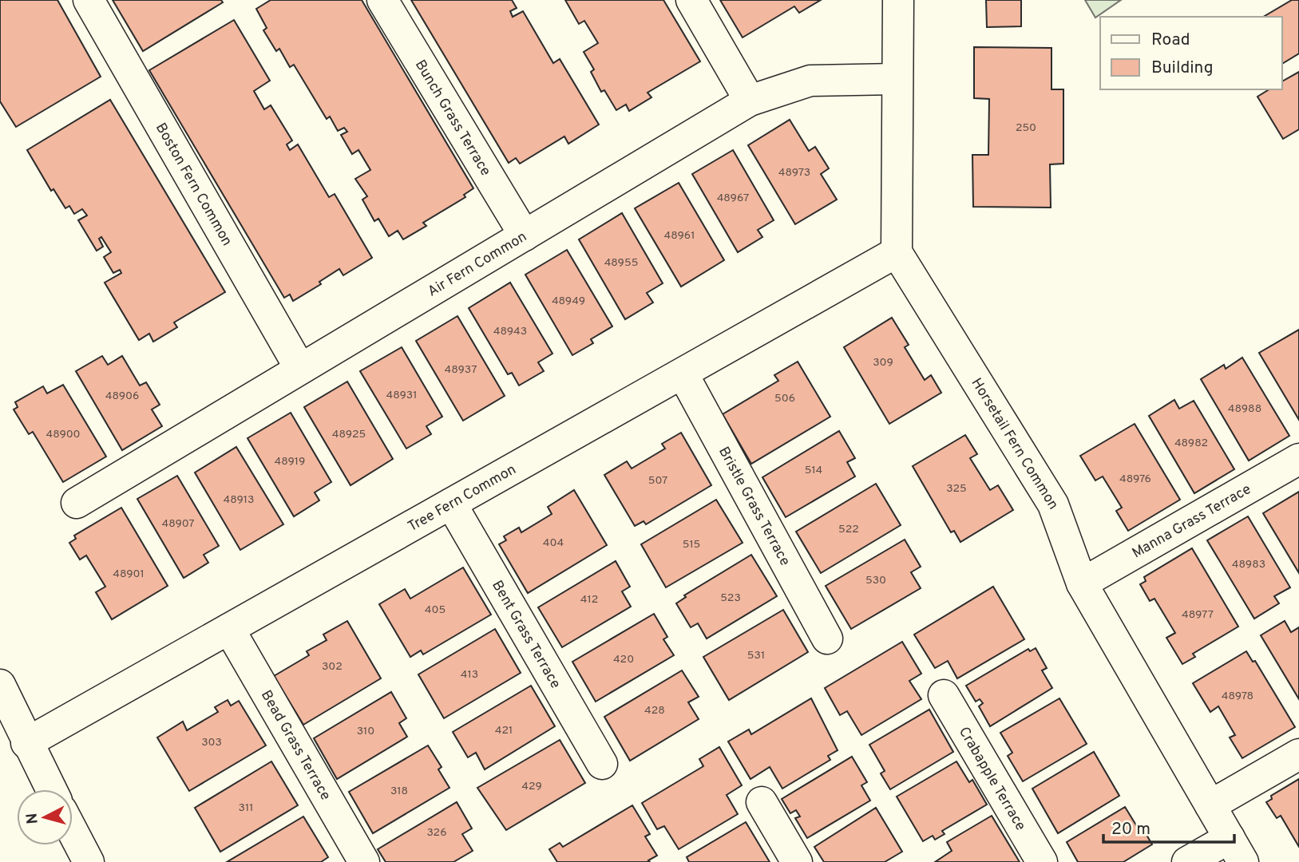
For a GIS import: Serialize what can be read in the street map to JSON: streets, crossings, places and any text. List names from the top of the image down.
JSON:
{
  "streets": {
    "street": [
      "Bunch Grass Terrace",
      "Boston Fern Common",
      "Air Fern Common",
      "Horsetail Fern Common",
      "Tree Fern Common",
      "Bristle Grass Terrace",
      "Manna Grass Terrace",
      "Bent Grass Terrace",
      "Bead Grass Terrace",
      "Crabapple Terrace"
    ]
  },
  "crossings": [
    ["Bunch Grass Terrace", "Air Fern Common"],
    ["Boston Fern Common", "Air Fern Common"],
    ["Horsetail Fern Common", "Tree Fern Common"],
    ["Horsetail Fern Common", "Manna Grass Terrace"],
    ["Tree Fern Common", "Bristle Grass Terrace"],
    ["Tree Fern Common", "Bent Grass Terrace"],
    ["Tree Fern Common", "Bead Grass Terrace"]
  ],
  "house_numbers": [
    "250",
    "48973",
    "48967",
    "48961",
    "48955",
    "48949",
    "48943",
    "309",
    "48937",
    "48931",
    "48906",
    "506",
    "48988",
    "48900",
    "48925",
    "48982",
    "48919",
    "514",
    "48976",
    "507",
    "325",
    "48913",
    "48907",
    "522",
    "404",
    "515",
    "48983",
    "48901",
    "530",
    "523",
    "412",
    "405",
    "48977",
    "531",
    "420",
    "302",
    "413",
    "48978",
    "428",
    "421",
    "310",
    "303",
    "429",
    "318",
    "311",
    "326"
  ],
  "legend": ["Road", "Building"],
  "scale_bar": "20 m",
  "north": "left"
}
